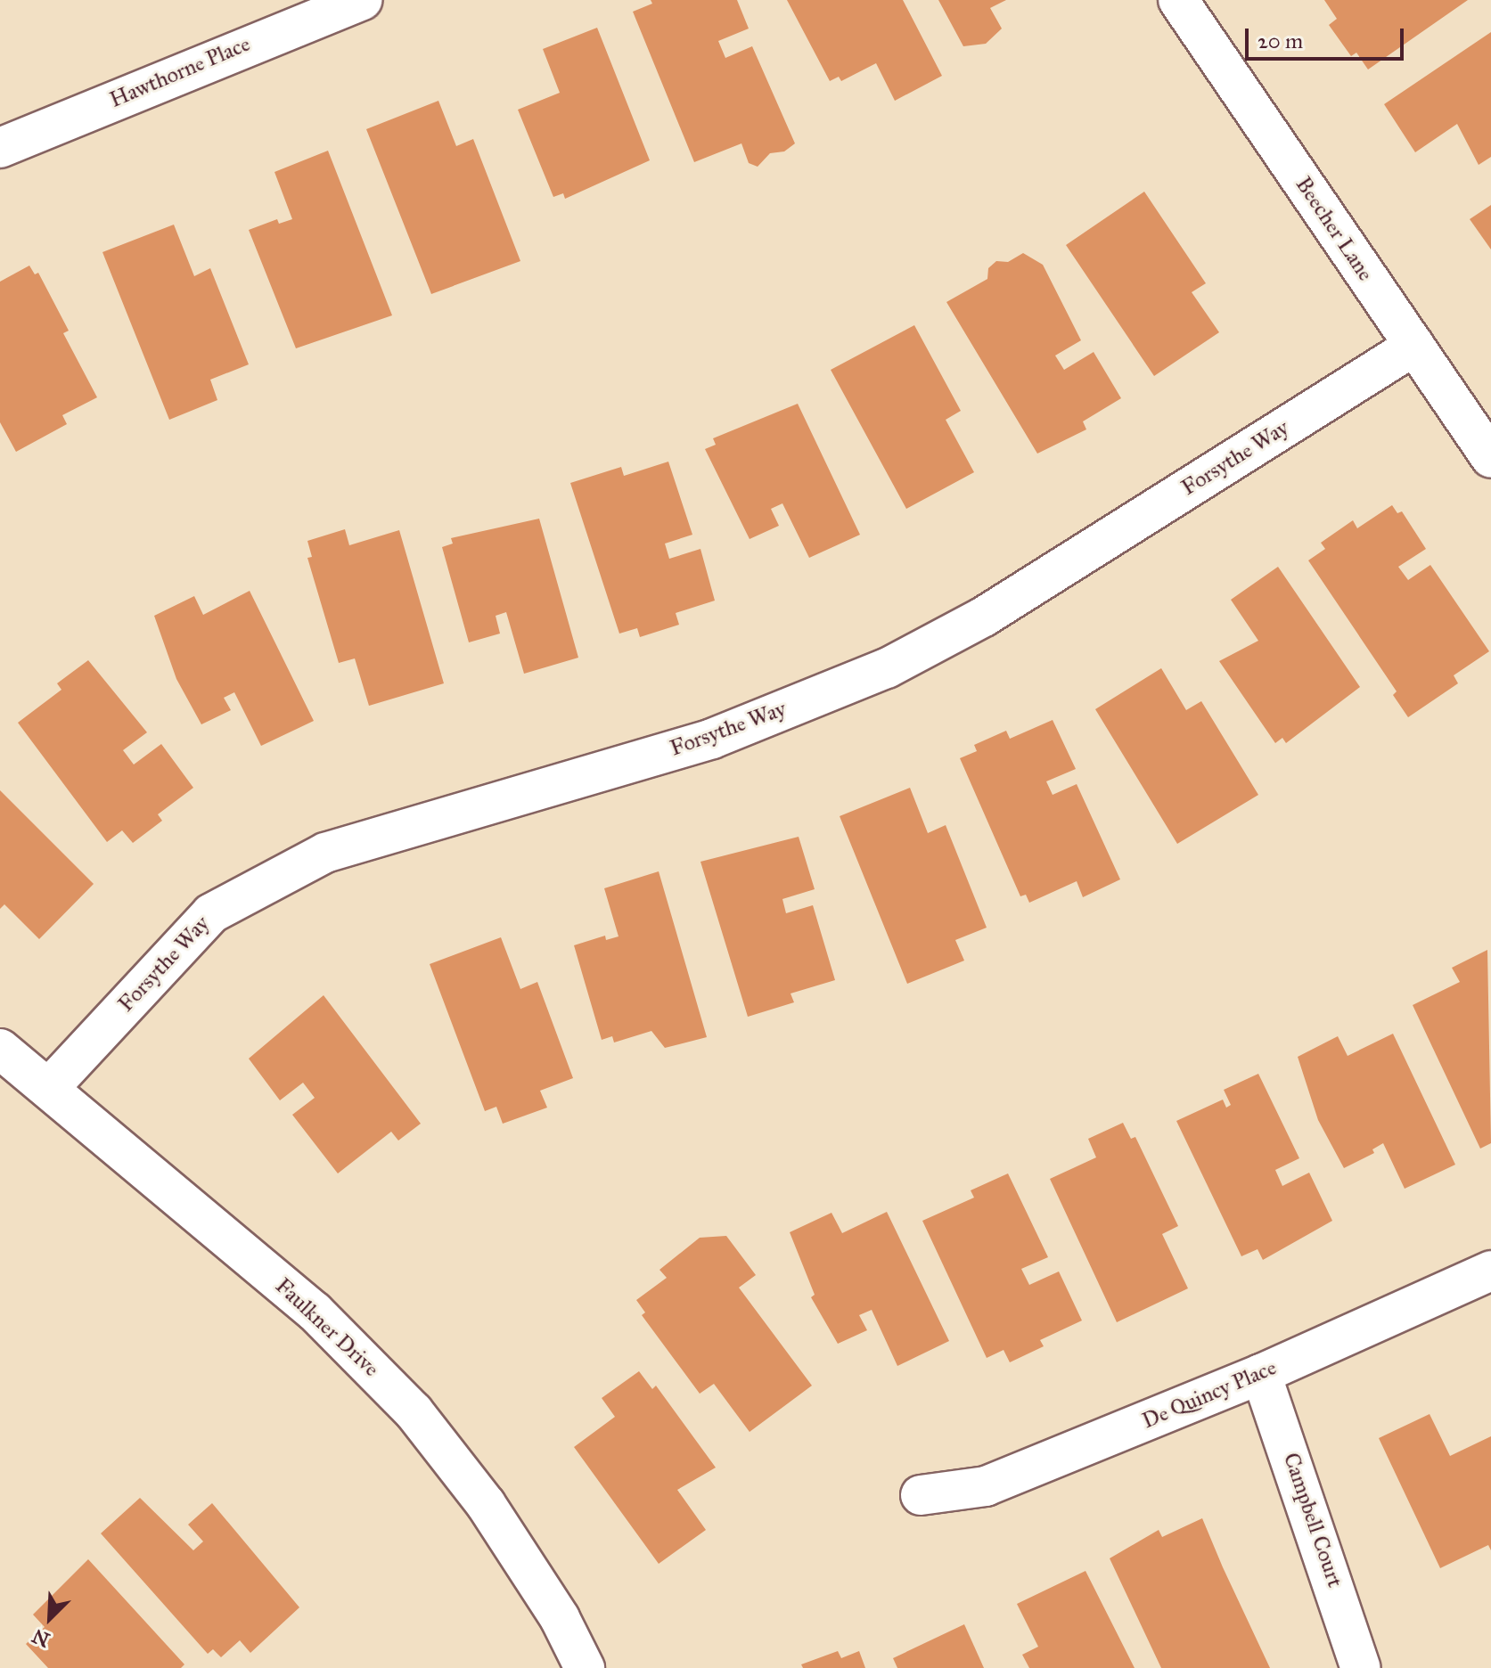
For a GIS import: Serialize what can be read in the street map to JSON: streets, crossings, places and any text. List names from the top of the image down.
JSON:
{
  "streets": {
    "street": [
      "Hawthorne Place",
      "Beecher Lane",
      "Forsythe Way",
      "Faulkner Drive",
      "De Quincy Place",
      "Campbell Court"
    ]
  },
  "crossings": [
    ["Beecher Lane", "Forsythe Way"],
    ["Forsythe Way", "Faulkner Drive"],
    ["De Quincy Place", "Campbell Court"]
  ],
  "scale_bar": "20 m",
  "north": "bottom left"
}
